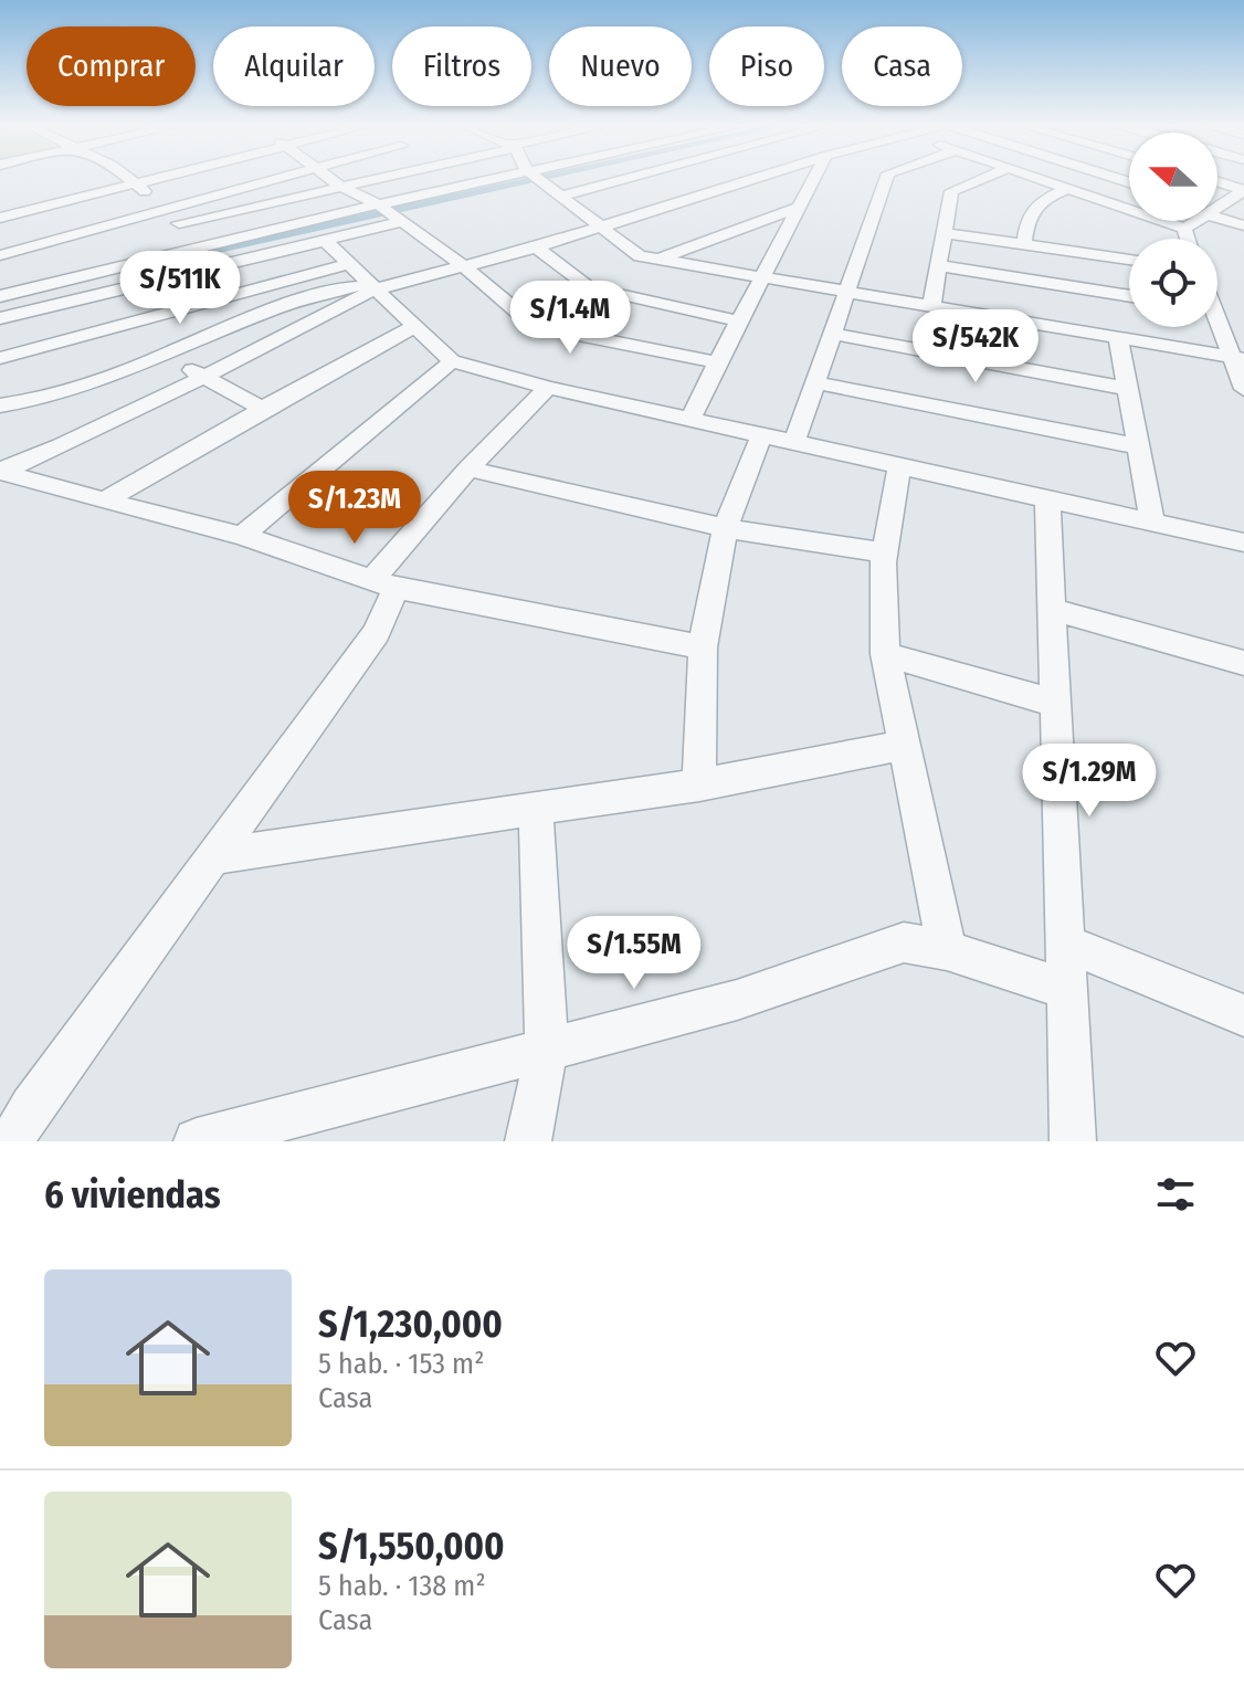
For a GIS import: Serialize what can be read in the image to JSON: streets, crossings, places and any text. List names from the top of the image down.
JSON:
{
  "north": "left",
  "page": {
    "chip": [
      "Comprar",
      "Alquilar",
      "Filtros",
      "Nuevo",
      "Piso",
      "Casa"
    ],
    "price": [
      "S/511K",
      "S/1.4M",
      "S/542K",
      "S/1.23M",
      "S/1.29M",
      "S/1.55M"
    ],
    "heading": "6 viviendas",
    "list": [
      {
        "name": "S/1,230,000",
        "note": "5 hab. · 153 m² · Casa"
      },
      {
        "name": "S/1,550,000",
        "note": "5 hab. · 138 m² · Casa"
      }
    ]
  }
}
